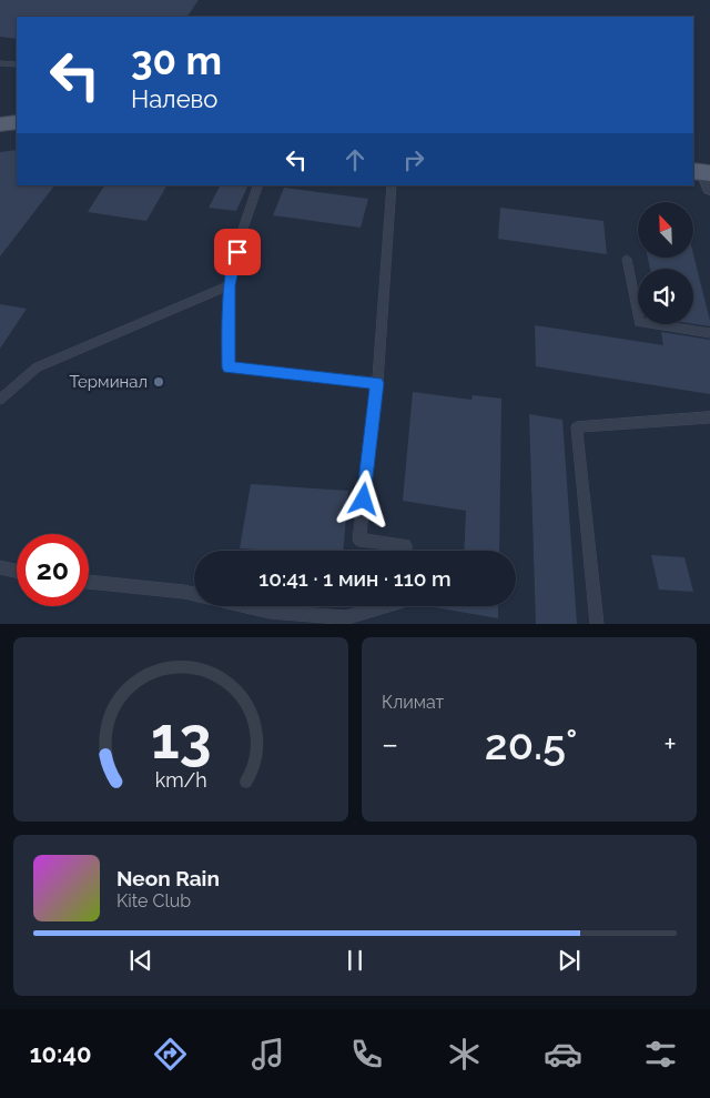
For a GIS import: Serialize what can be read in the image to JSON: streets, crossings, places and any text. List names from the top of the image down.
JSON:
{
  "places": ["Терминал"],
  "north": "top left",
  "page": {
    "turn": ["30 m", "Налево"],
    "limit": "20",
    "trip": "10:41 · 1 мин · 110 m",
    "tile": "Климат",
    "heat": ["−", "20.5°", "+"],
    "song": ["Neon Rain", "Kite Club"],
    "tabs": "10:40",
    "gauge": ["13", "km/h"]
  }
}
